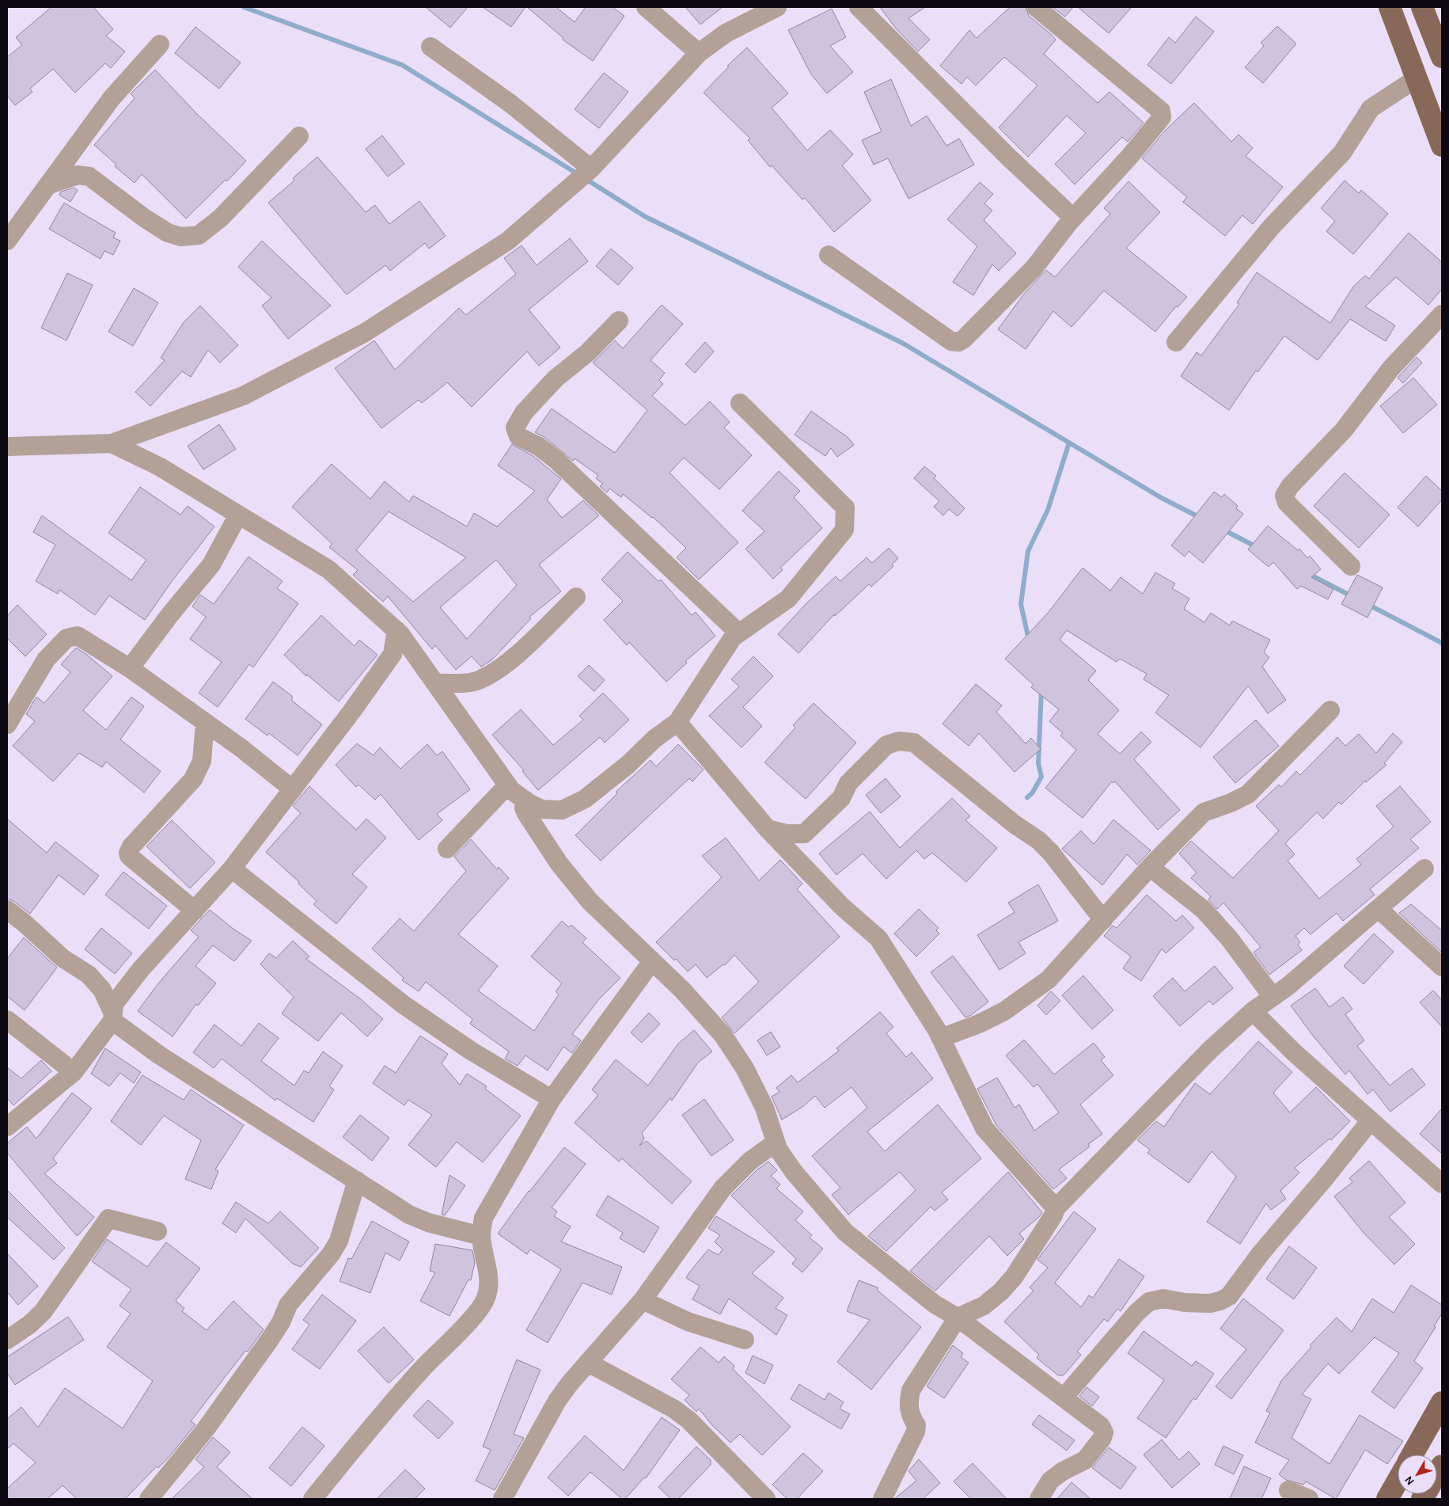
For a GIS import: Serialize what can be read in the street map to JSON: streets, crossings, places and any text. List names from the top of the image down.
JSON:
{
  "north": "bottom left"
}
